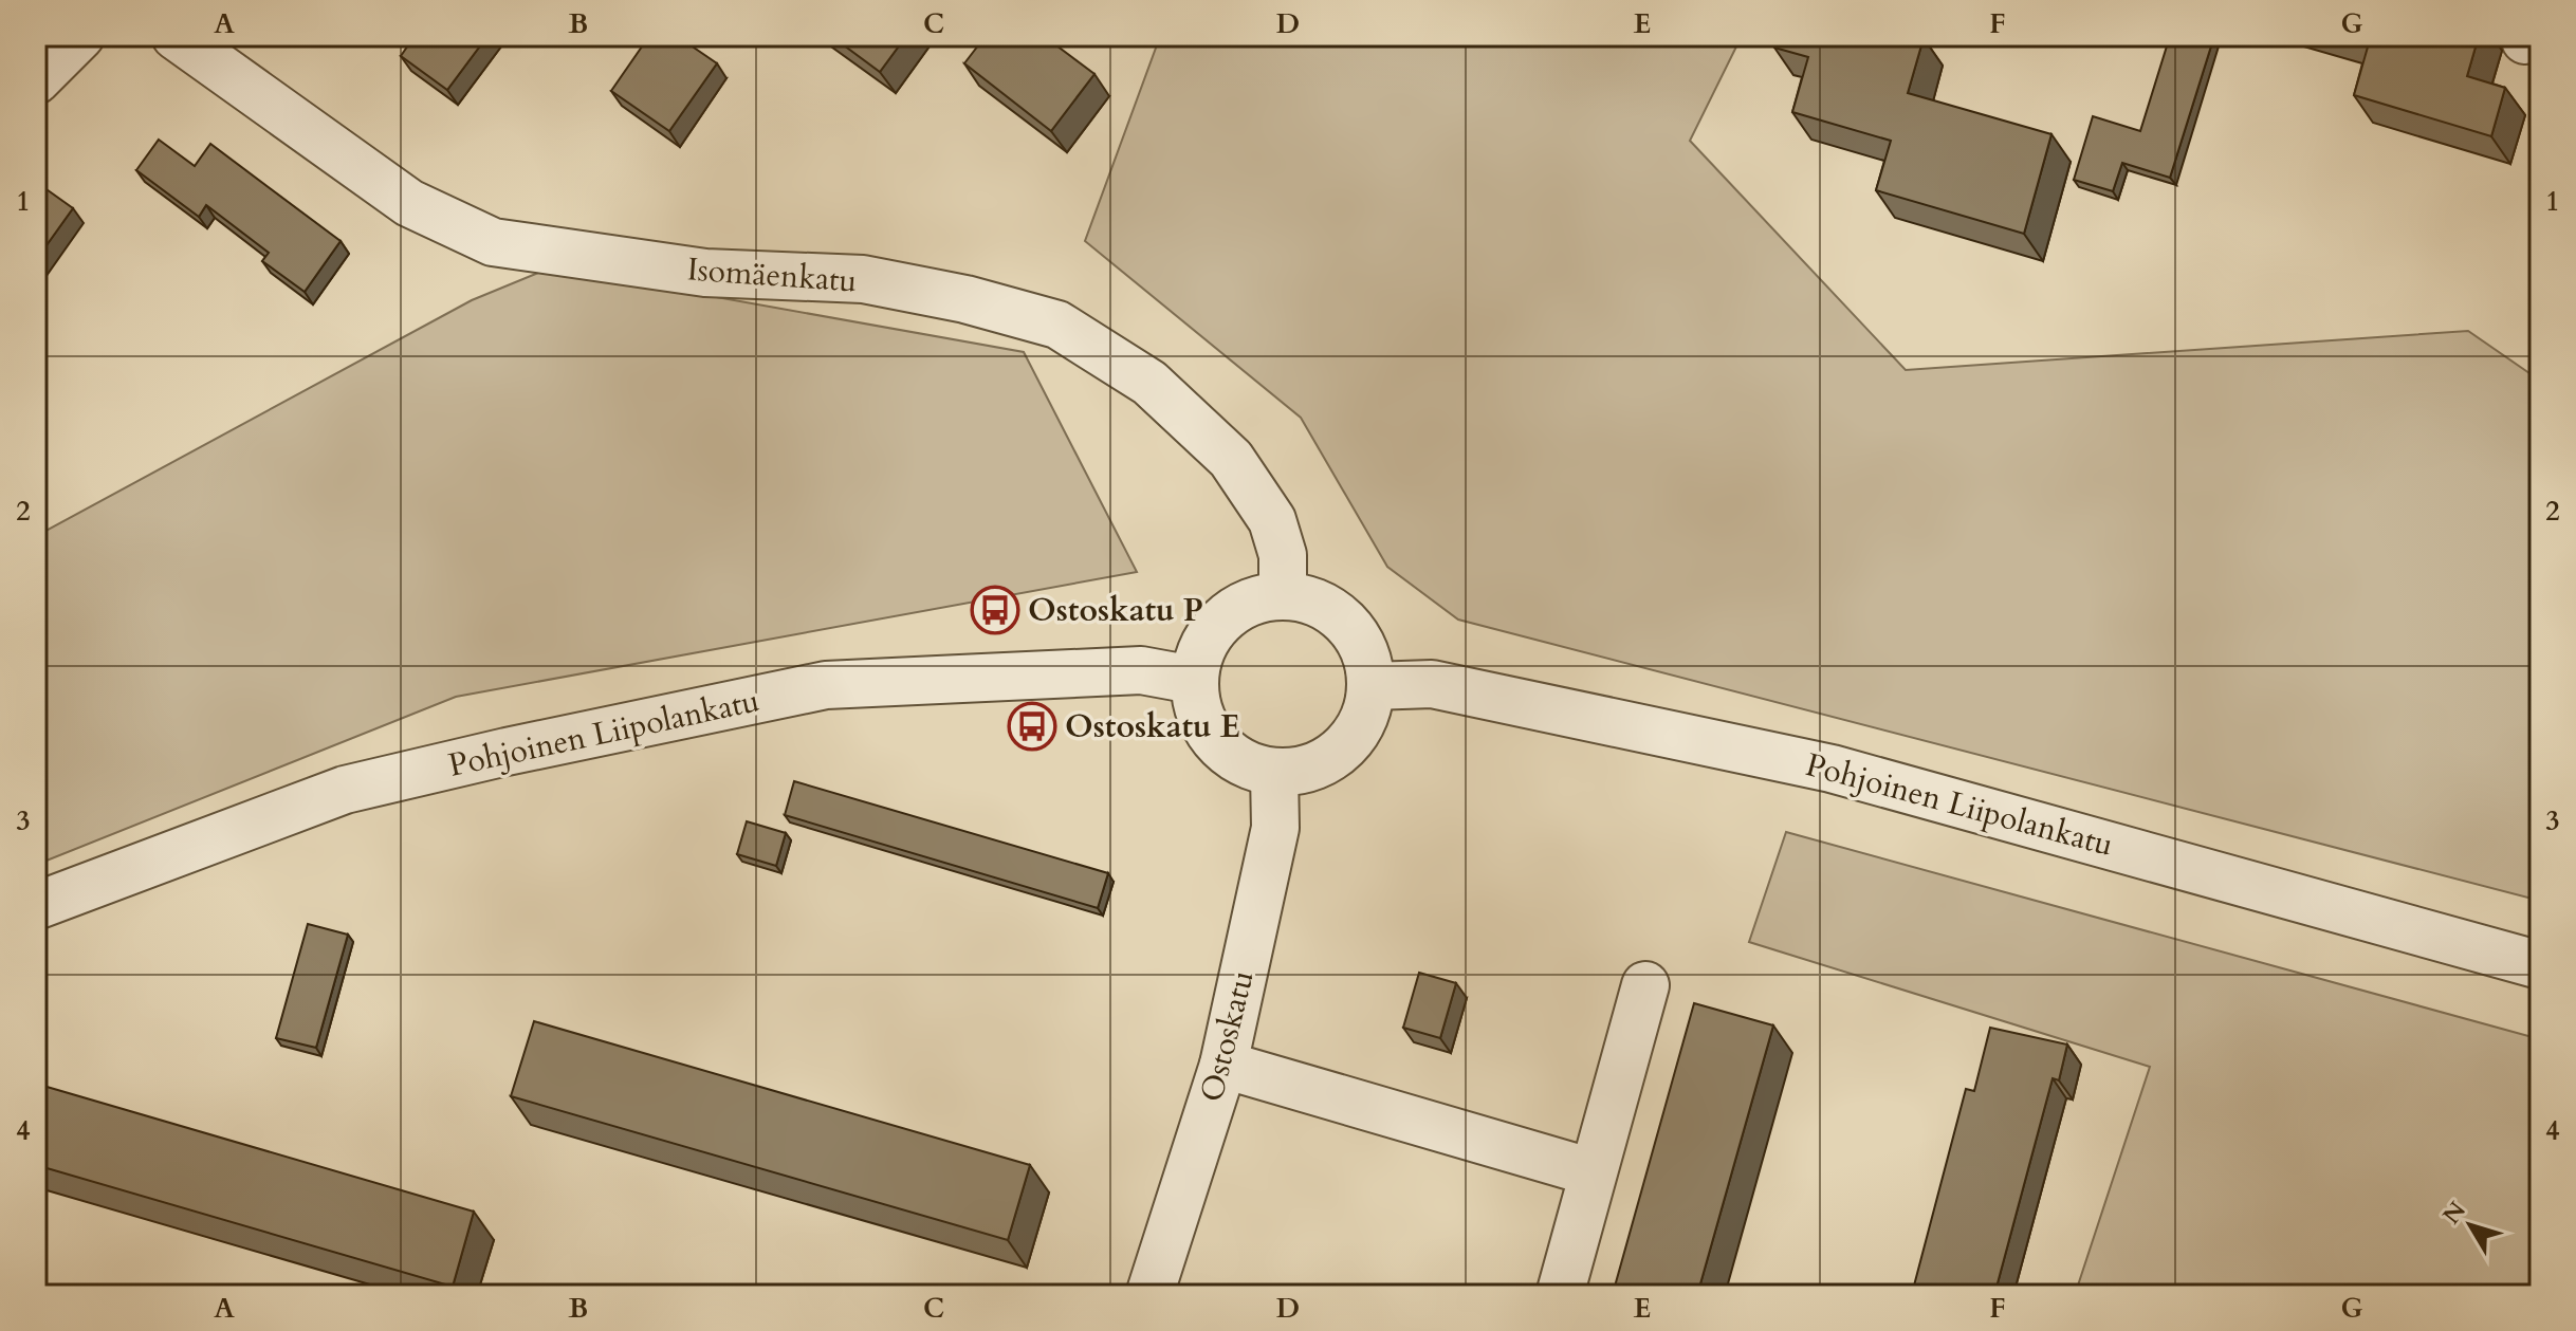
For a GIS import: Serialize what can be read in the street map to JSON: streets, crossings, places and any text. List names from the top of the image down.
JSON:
{
  "streets": {
    "street": ["Isomäenkatu", "Pohjoinen Liipolankatu", "Ostoskatu"]
  },
  "crossings": [
    ["Isomäenkatu", "Pohjoinen Liipolankatu"],
    ["Isomäenkatu", "Ostoskatu"],
    ["Pohjoinen Liipolankatu", "Ostoskatu"]
  ],
  "places": {
    "bus stop": ["Ostoskatu P", "Ostoskatu E"]
  },
  "north": "top left",
  "grid": {
    "columns": [
      "A",
      "B",
      "C",
      "D",
      "E",
      "F",
      "G"
    ],
    "rows": [
      "1",
      "2",
      "3",
      "4"
    ]
  }
}
